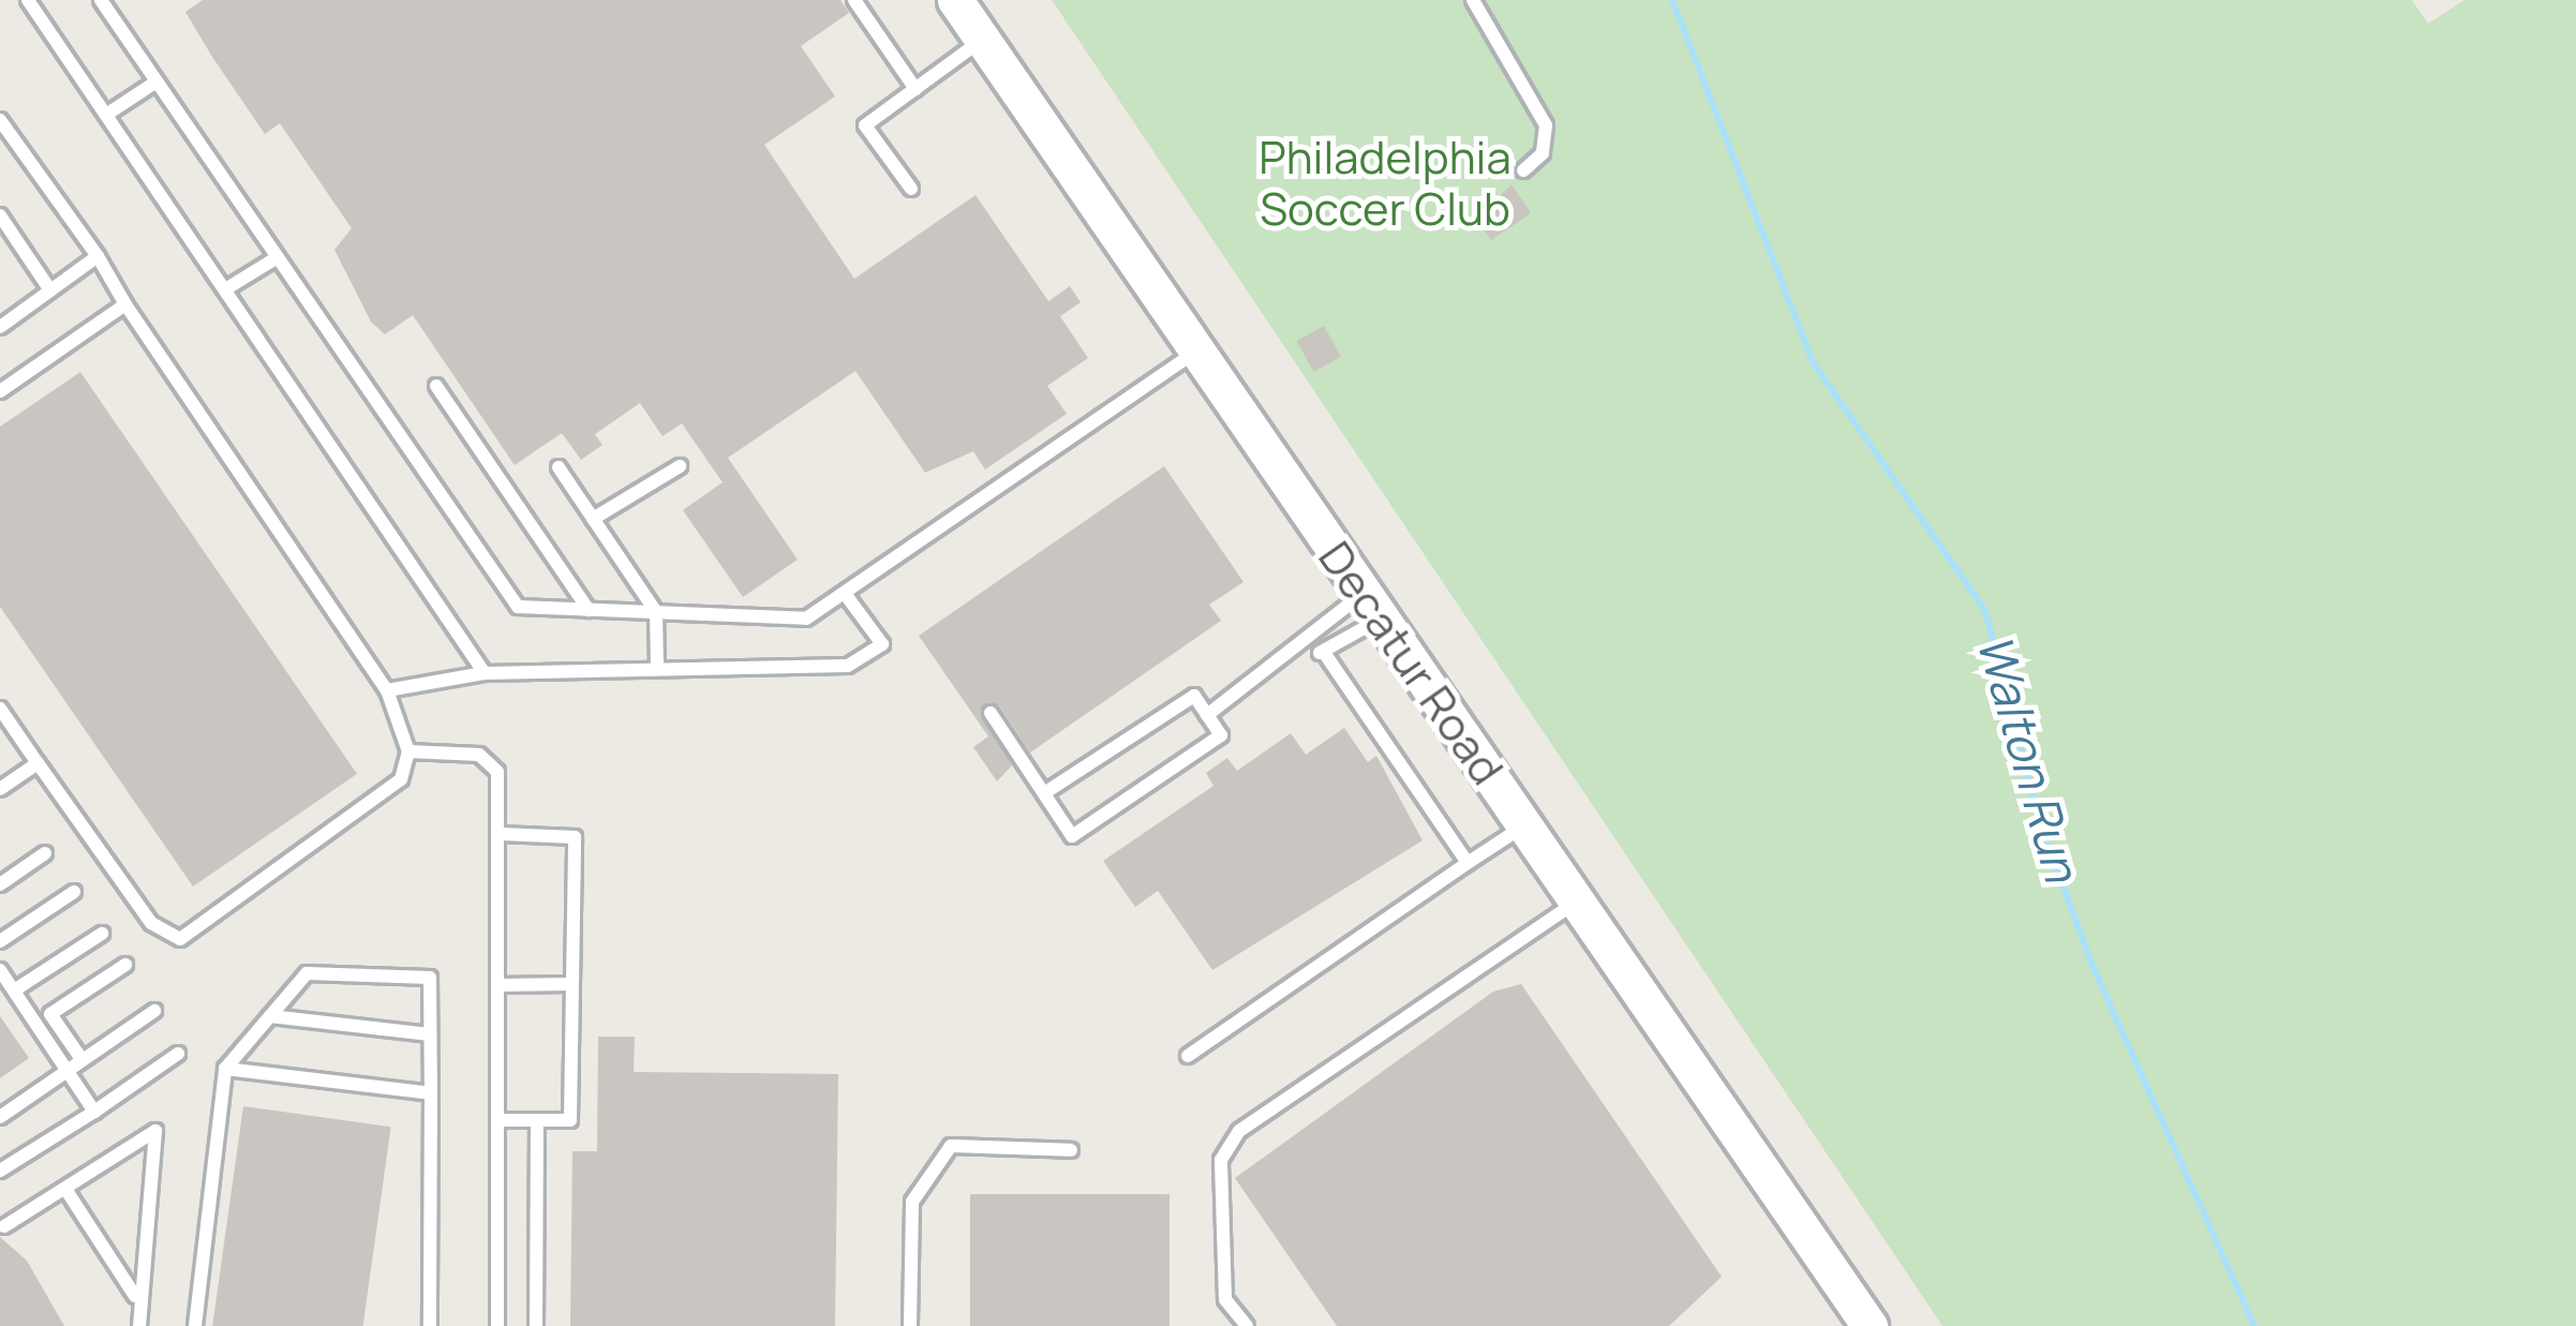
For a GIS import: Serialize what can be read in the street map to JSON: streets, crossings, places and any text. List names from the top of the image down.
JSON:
{
  "streets": {
    "street": ["Decatur Road"]
  },
  "water": ["Walton Run"],
  "parks": ["Philadelphia Soccer Club"]
}
